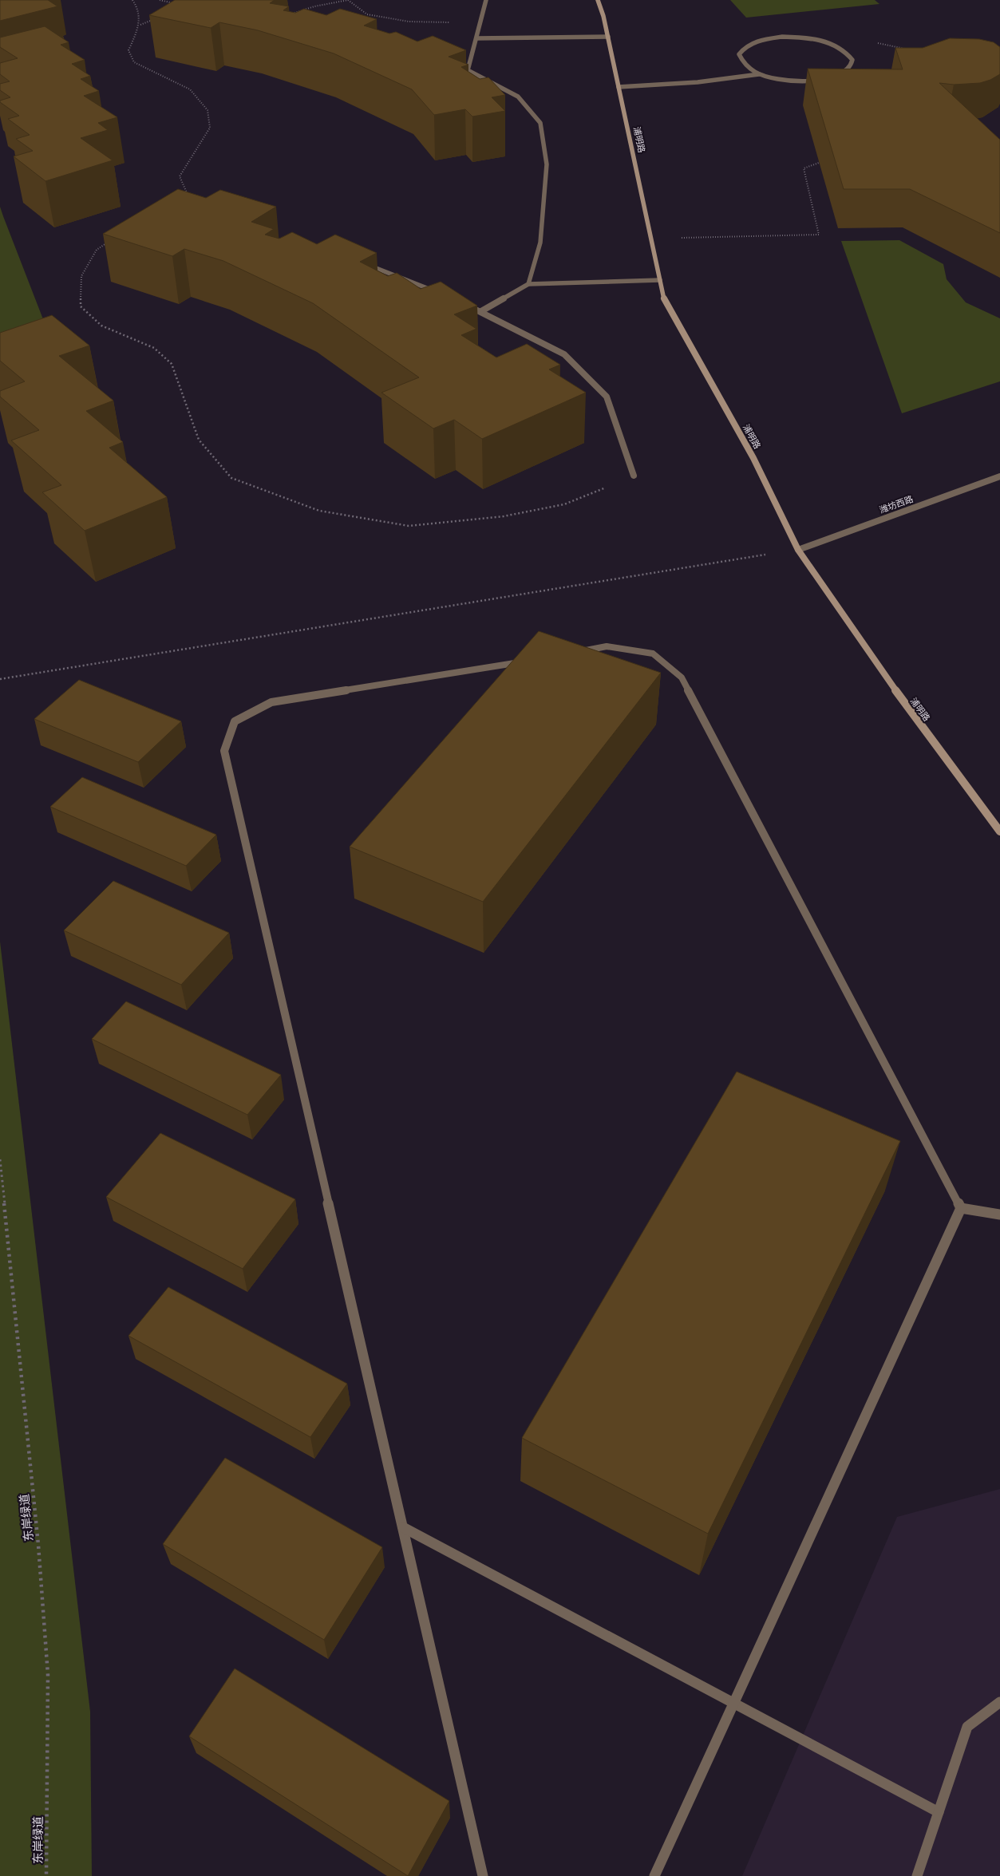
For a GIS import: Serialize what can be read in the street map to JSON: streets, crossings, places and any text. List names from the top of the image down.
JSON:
{
  "streets": {
    "main road": ["浦明路"],
    "street": ["潍坊西路"],
    "path": ["东岸绿道"]
  },
  "crossings": [
    ["浦明路", "潍坊西路"]
  ]
}
